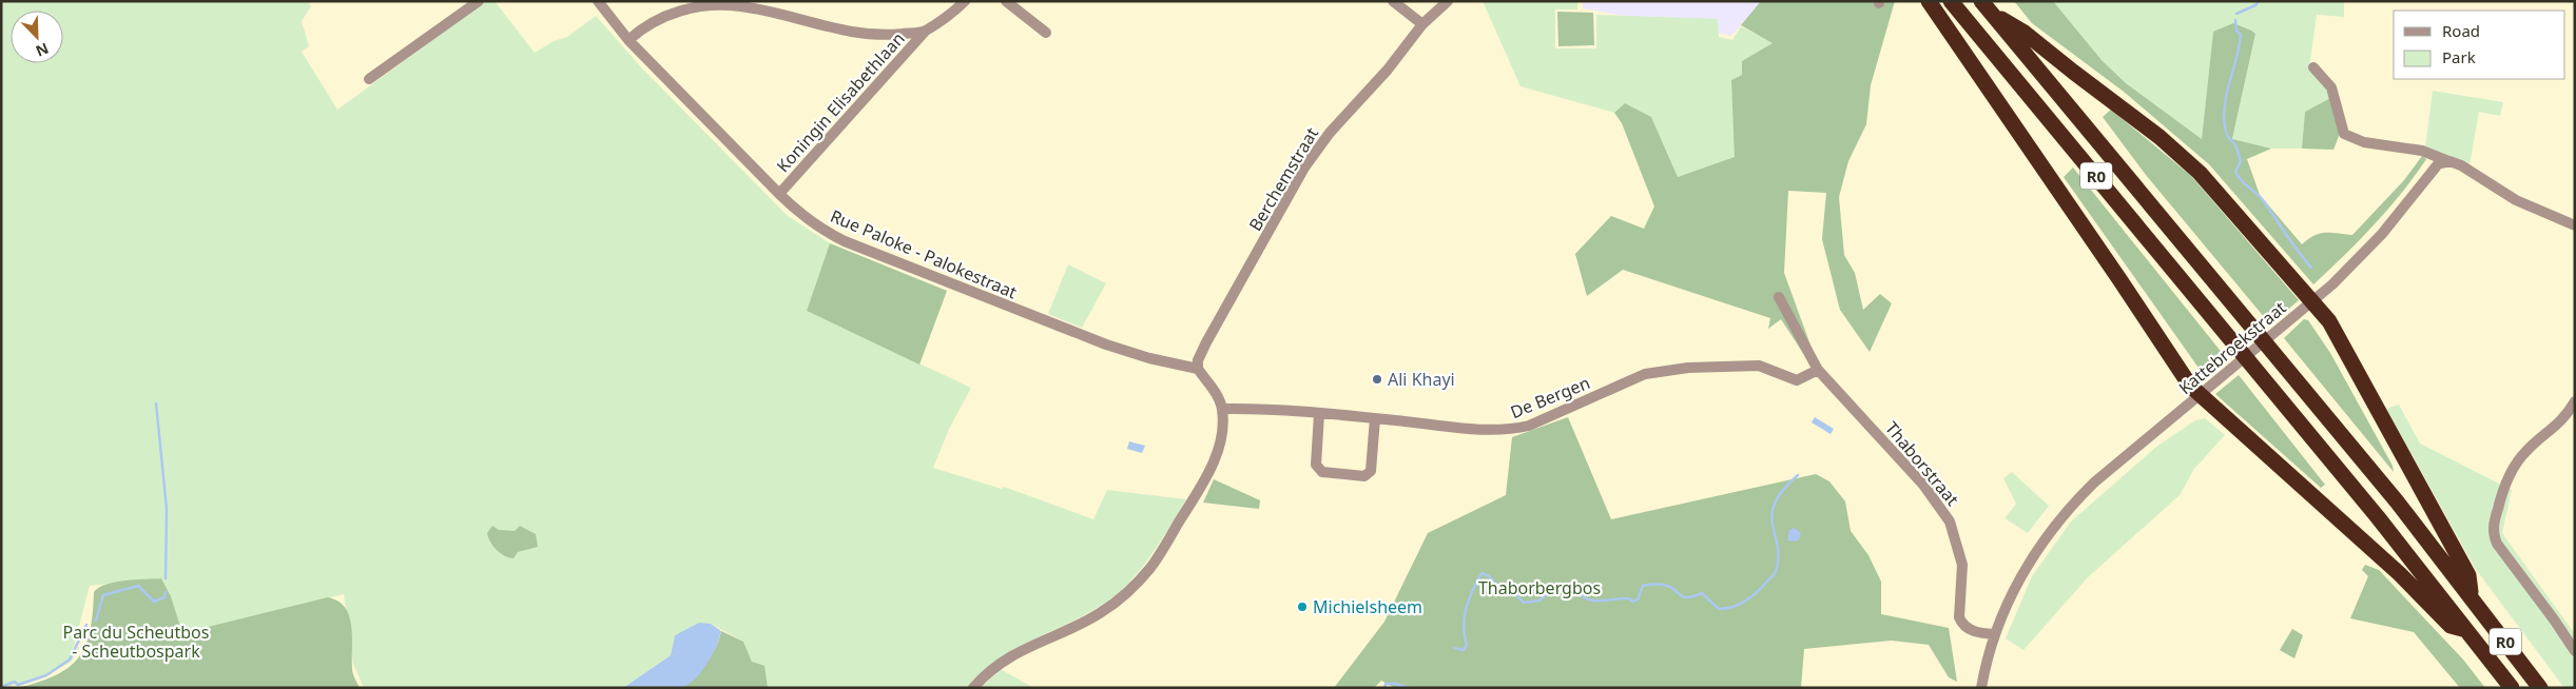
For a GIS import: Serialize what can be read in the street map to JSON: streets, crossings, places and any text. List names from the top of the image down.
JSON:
{
  "streets": {
    "highway": ["R0"],
    "street": [
      "Koningin Elisabethlaan",
      "Berchemstraat",
      "Rue Paloke - Palokestraat",
      "Kattebroekstraat",
      "De Bergen",
      "Thaborstraat"
    ]
  },
  "crossings": [
    ["Koningin Elisabethlaan", "Rue Paloke - Palokestraat"],
    ["Berchemstraat", "Rue Paloke - Palokestraat"],
    ["Kattebroekstraat", "Thaborstraat"],
    ["De Bergen", "Thaborstraat"]
  ],
  "parks": ["Thaborbergbos", "Parc du Scheutbos - Scheutbospark"],
  "places": ["Ali Khayi", "Michielsheem"],
  "legend": ["Road", "Park"],
  "north": "bottom right"
}
